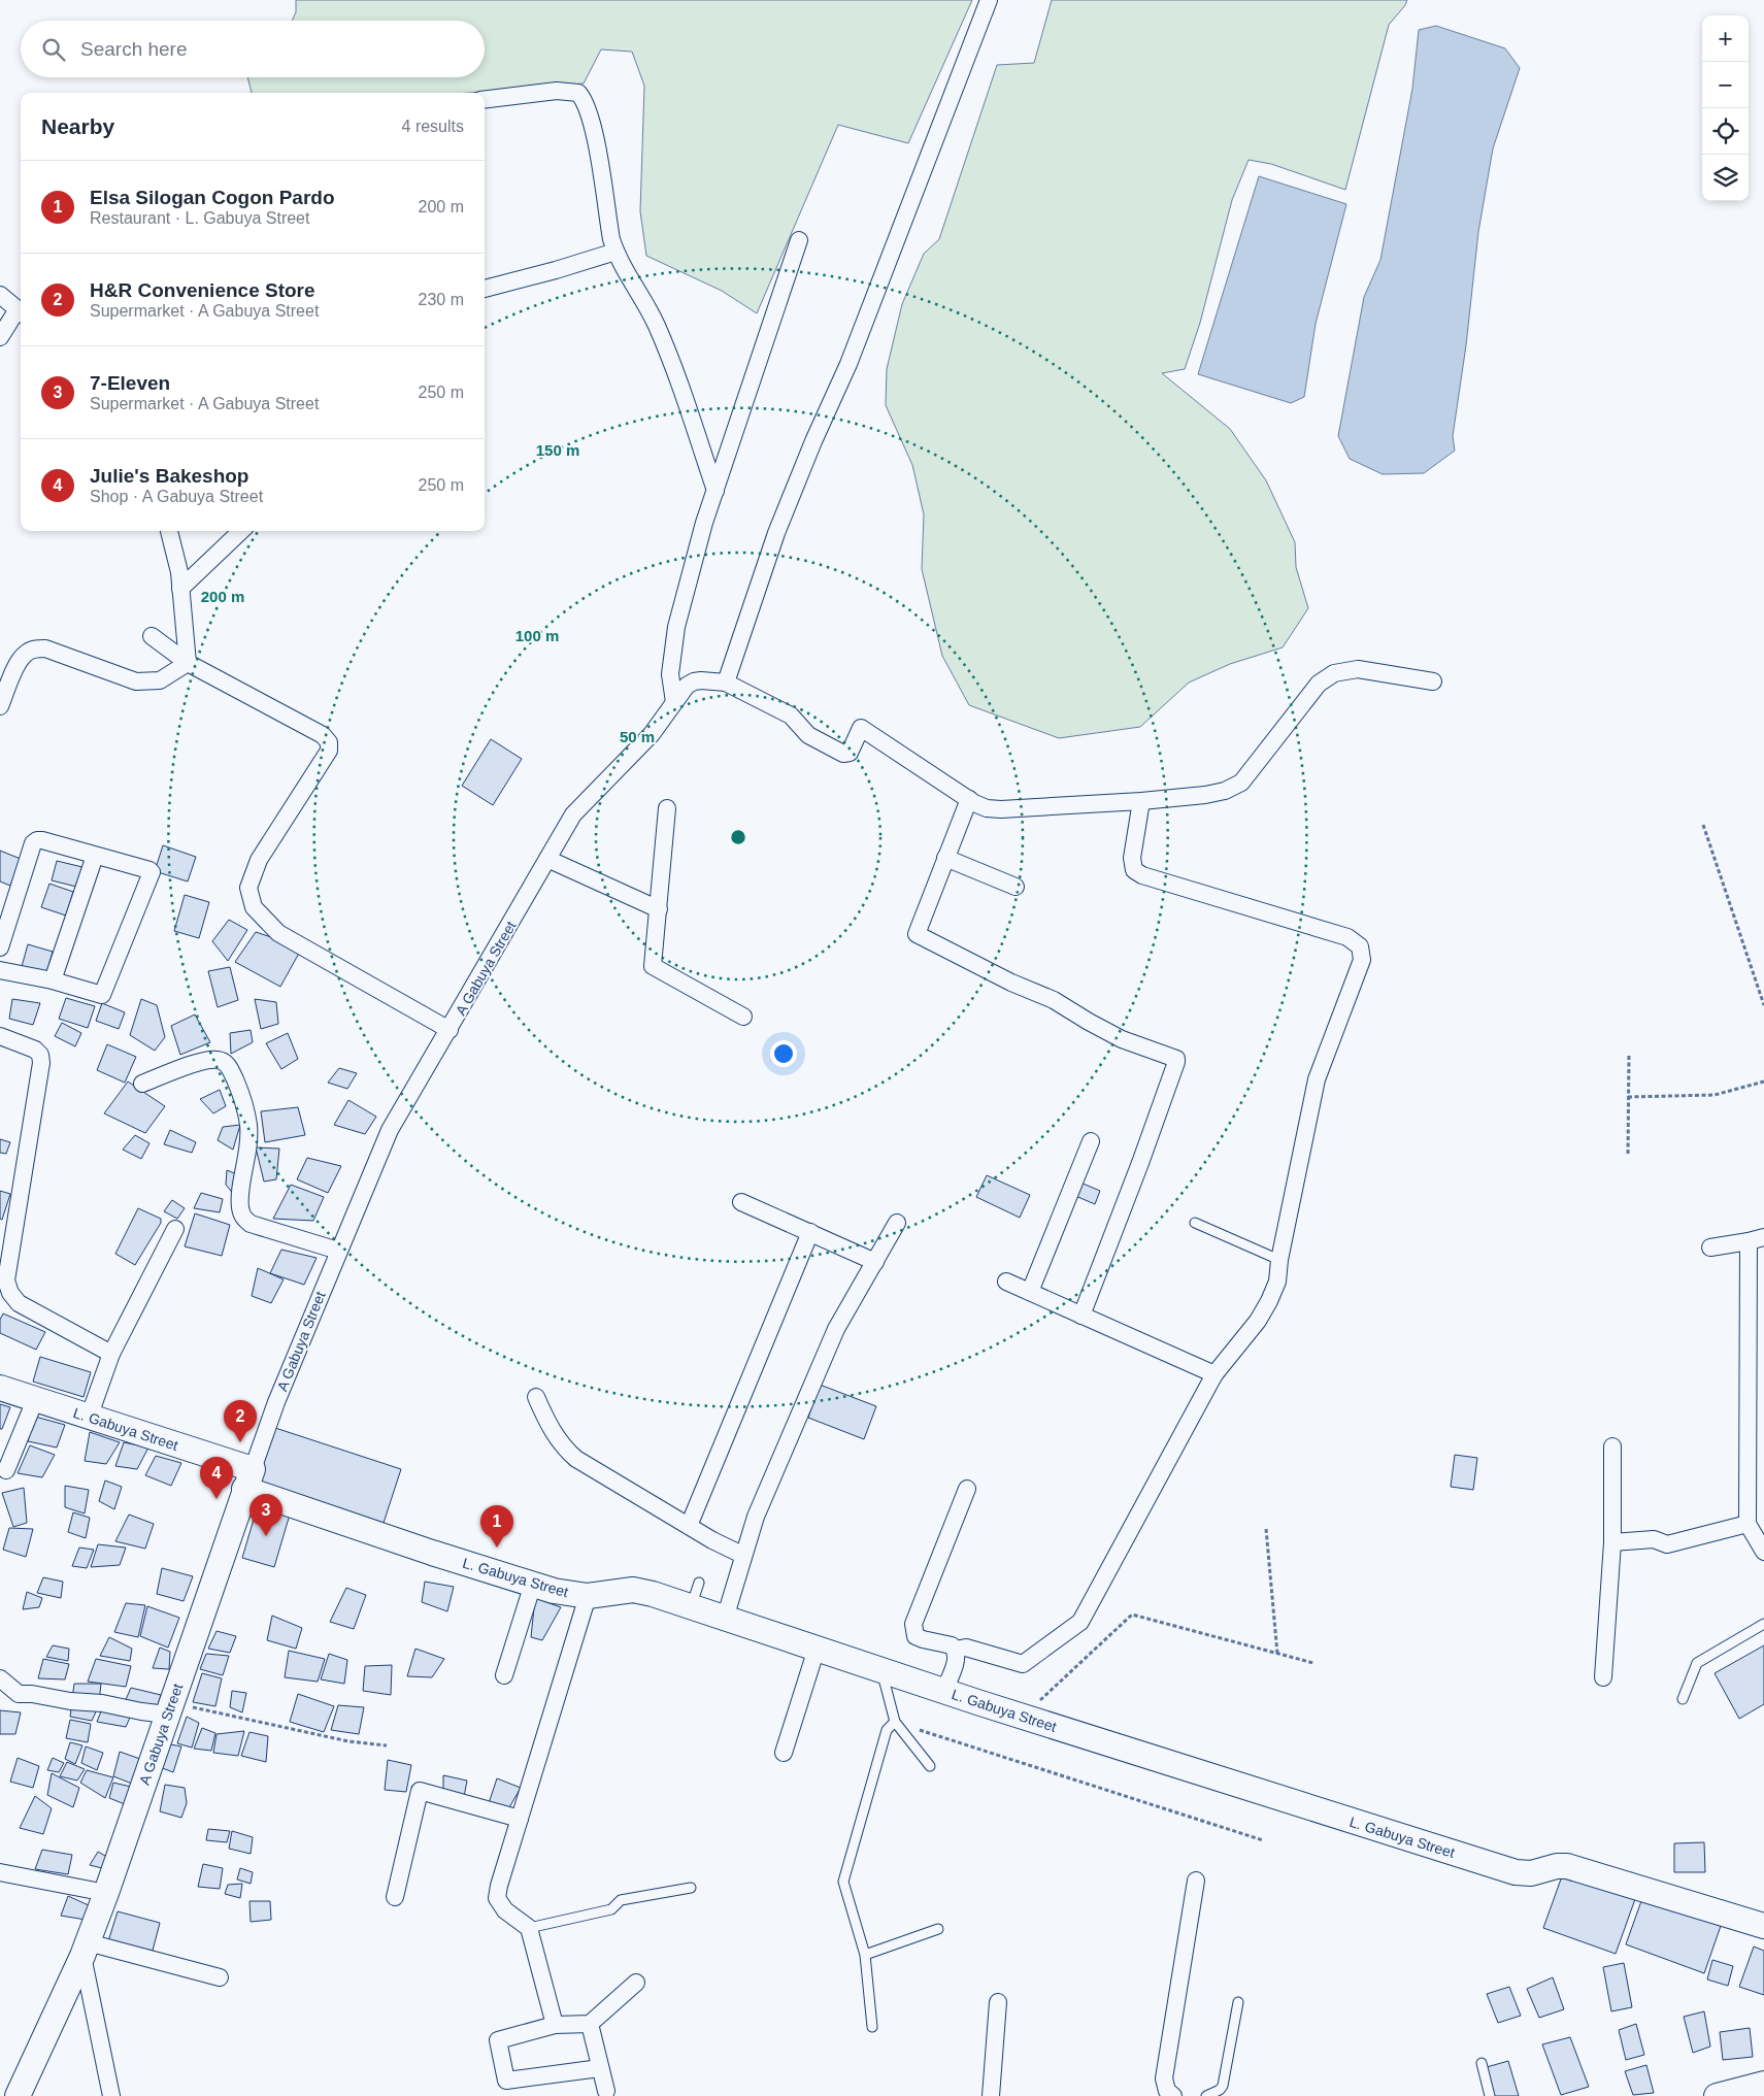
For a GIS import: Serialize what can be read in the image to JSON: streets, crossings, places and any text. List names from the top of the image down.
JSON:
{
  "streets": {
    "street": ["A Gabuya Street", "L. Gabuya Street"]
  },
  "crossings": [
    ["A Gabuya Street", "L. Gabuya Street"]
  ],
  "page": {
    "map_buttons": ["+", "−"],
    "search": "Search here",
    "heading": ["Nearby", "4 results"],
    "list": [
      {
        "mark": "1",
        "name": "Elsa Silogan Cogon Pardo",
        "note": "Restaurant · L. Gabuya Street",
        "value": "200 m"
      },
      {
        "mark": "2",
        "name": "H&R Convenience Store",
        "note": "Supermarket · A Gabuya Street",
        "value": "230 m"
      },
      {
        "mark": "3",
        "name": "7-Eleven",
        "note": "Supermarket · A Gabuya Street",
        "value": "250 m"
      },
      {
        "mark": "4",
        "name": "Julie's Bakeshop",
        "note": "Shop · A Gabuya Street",
        "value": "250 m"
      }
    ],
    "pins": [
      "2",
      "4",
      "3",
      "1"
    ]
  },
  "rings": [
    "150 m",
    "200 m",
    "100 m",
    "50 m"
  ]
}
